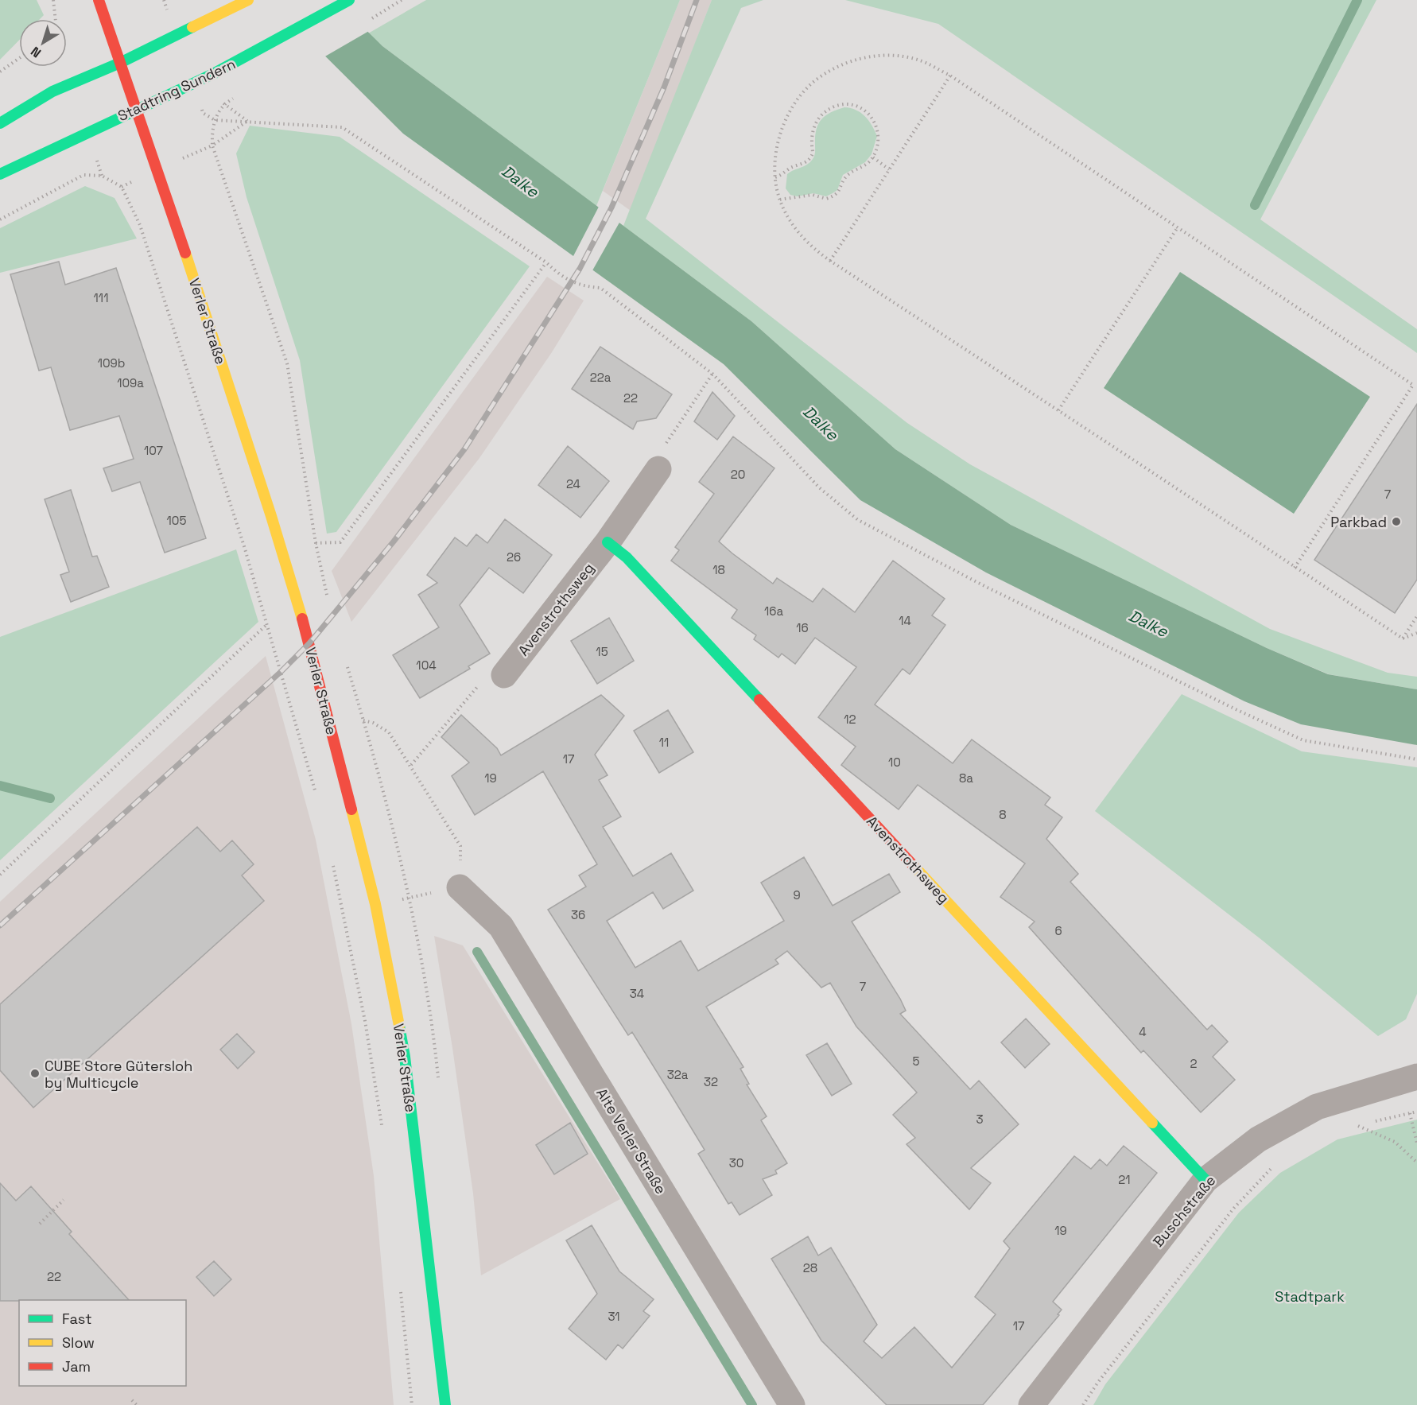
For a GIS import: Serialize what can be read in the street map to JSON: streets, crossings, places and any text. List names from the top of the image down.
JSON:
{
  "streets": {
    "main road": ["Stadtring Sundern", "Verler Straße", "Avenstrothsweg"],
    "street": ["Alte Verler Straße", "Buschstraße"]
  },
  "crossings": [
    ["Stadtring Sundern", "Verler Straße"],
    ["Avenstrothsweg", "Buschstraße"]
  ],
  "water": ["Dalke"],
  "parks": ["Stadtpark"],
  "places": ["Parkbad", "CUBE Store Gütersloh by Multicycle"],
  "house_numbers": [
    "111",
    "109b",
    "22a",
    "109a",
    "22",
    "107",
    "20",
    "24",
    "7",
    "105",
    "26",
    "18",
    "16a",
    "14",
    "16",
    "15",
    "104",
    "12",
    "11",
    "17",
    "10",
    "19",
    "8a",
    "8",
    "9",
    "36",
    "6",
    "7",
    "34",
    "4",
    "5",
    "2",
    "32a",
    "32",
    "3",
    "30",
    "21",
    "19",
    "28",
    "22",
    "31",
    "17"
  ],
  "legend": ["Fast", "Slow", "Jam"],
  "north": "bottom left"
}
